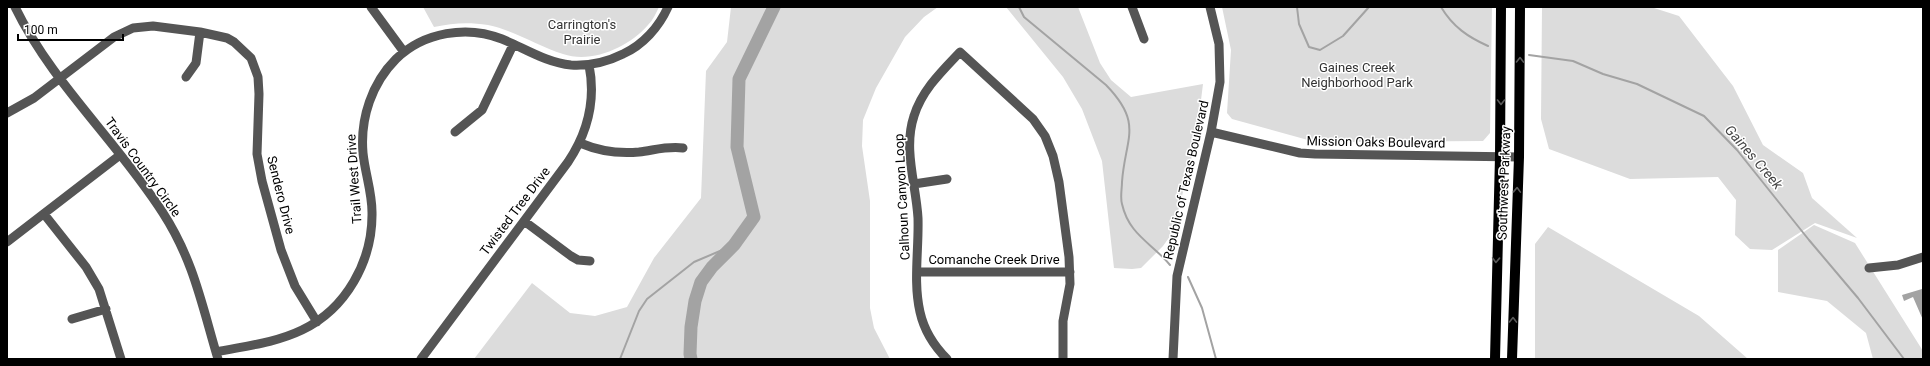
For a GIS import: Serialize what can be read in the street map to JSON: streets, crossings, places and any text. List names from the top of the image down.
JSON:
{
  "streets": {
    "main road": ["Southwest Parkway"],
    "street": [
      "Mission Oaks Boulevard",
      "Travis Country Circle",
      "Trail West Drive",
      "Republic of Texas Boulevard",
      "Sendero Drive",
      "Calhoun Canyon Loop",
      "Twisted Tree Drive",
      "Comanche Creek Drive"
    ]
  },
  "crossings": [
    ["Mission Oaks Boulevard", "Republic of Texas Boulevard"],
    ["Mission Oaks Boulevard", "Southwest Parkway"],
    ["Travis Country Circle", "Trail West Drive"],
    ["Travis Country Circle", "Sendero Drive"],
    ["Trail West Drive", "Sendero Drive"],
    ["Trail West Drive", "Twisted Tree Drive"],
    ["Calhoun Canyon Loop", "Comanche Creek Drive"]
  ],
  "water": ["Gaines Creek"],
  "parks": ["Carrington's Prairie", "Gaines Creek Neighborhood Park"],
  "scale_bar": "100 m"
}
